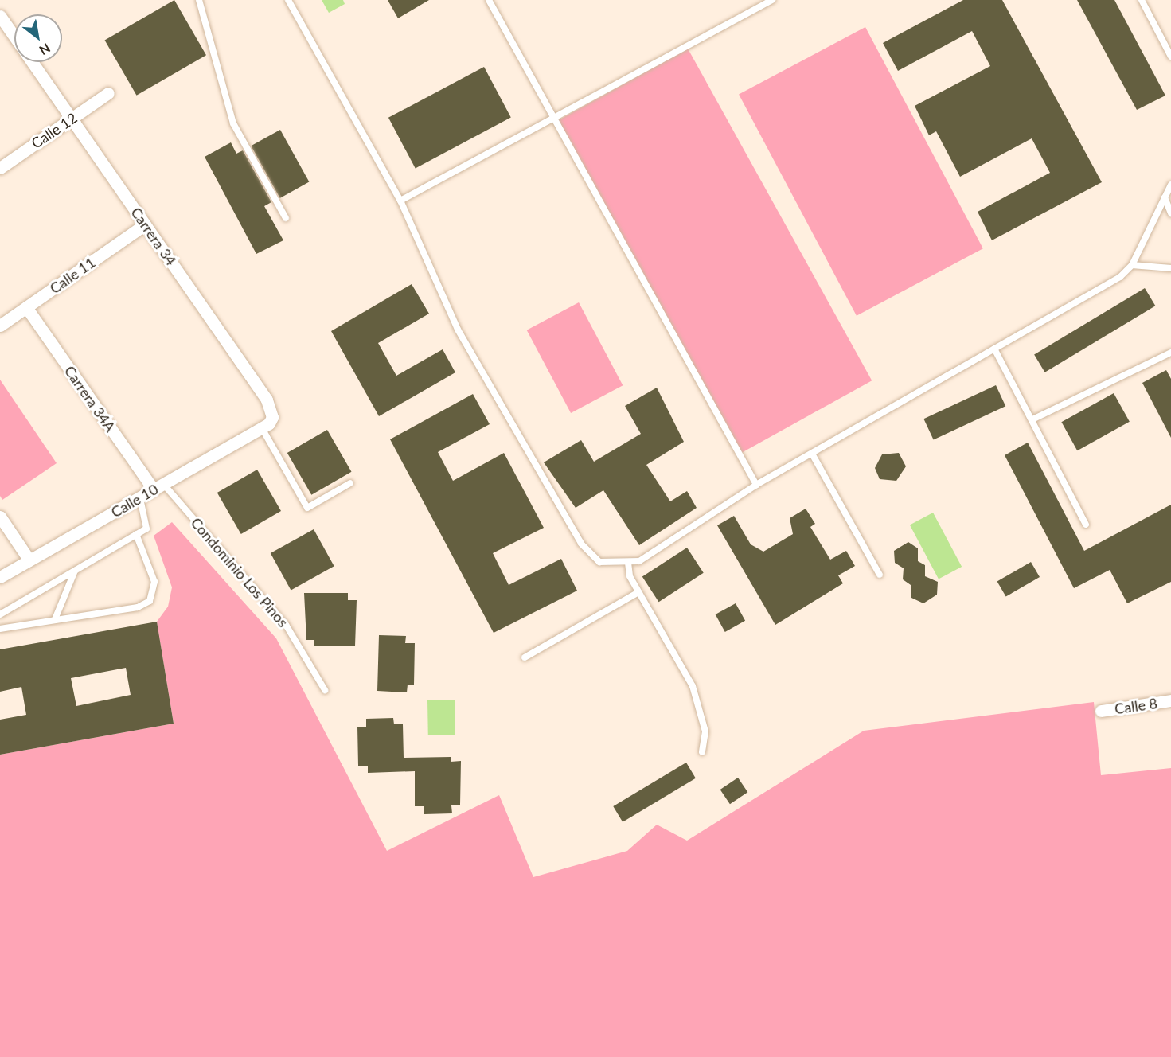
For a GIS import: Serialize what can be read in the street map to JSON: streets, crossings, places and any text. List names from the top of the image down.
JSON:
{
  "streets": {
    "street": [
      "Calle 12",
      "Carrera 34",
      "Calle 11",
      "Carrera 34A",
      "Calle 10",
      "Calle 8"
    ],
    "lane": ["Condominio Los Pinos"]
  },
  "crossings": [
    ["Calle 12", "Carrera 34"],
    ["Carrera 34", "Calle 11"],
    ["Carrera 34", "Calle 10"],
    ["Calle 11", "Carrera 34A"],
    ["Carrera 34A", "Calle 10"],
    ["Carrera 34A", "Condominio Los Pinos"],
    ["Calle 10", "Condominio Los Pinos"]
  ],
  "north": "bottom right"
}
